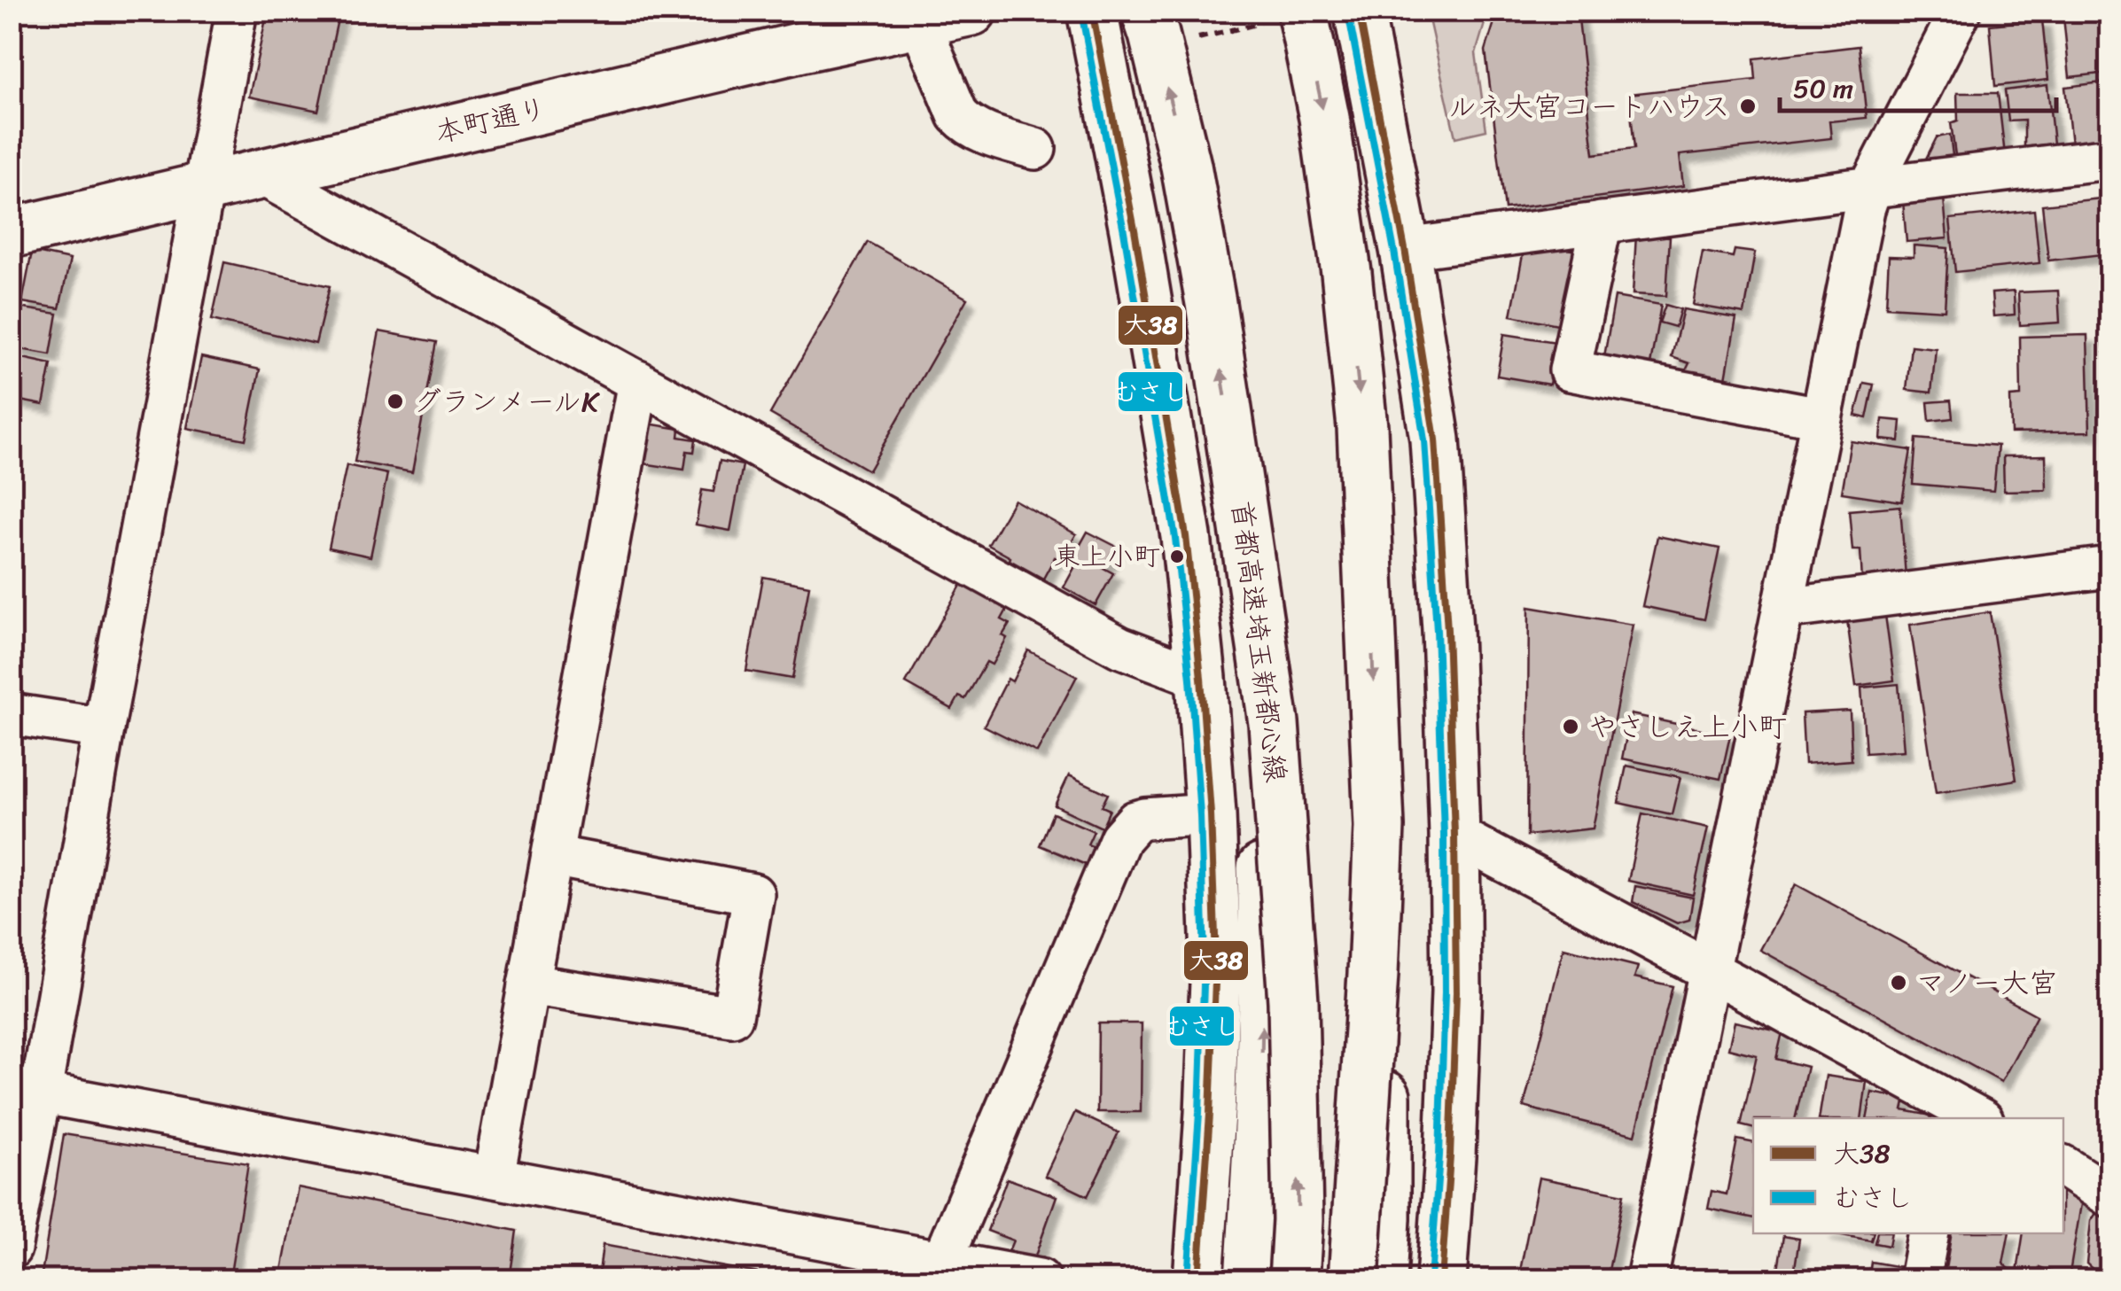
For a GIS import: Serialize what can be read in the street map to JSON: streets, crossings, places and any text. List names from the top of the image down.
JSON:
{
  "streets": {
    "main road": ["本町通り", "首都高速埼玉新都心線"]
  },
  "places": [
    "ルネ大宮コートハウス",
    "グランメールK",
    "東上小町",
    "やさしえ上小町",
    "マノー大宮"
  ],
  "lines": ["transit line 大38", "transit line むさし"],
  "legend": ["大38", "むさし"],
  "scale_bar": "50 m"
}
